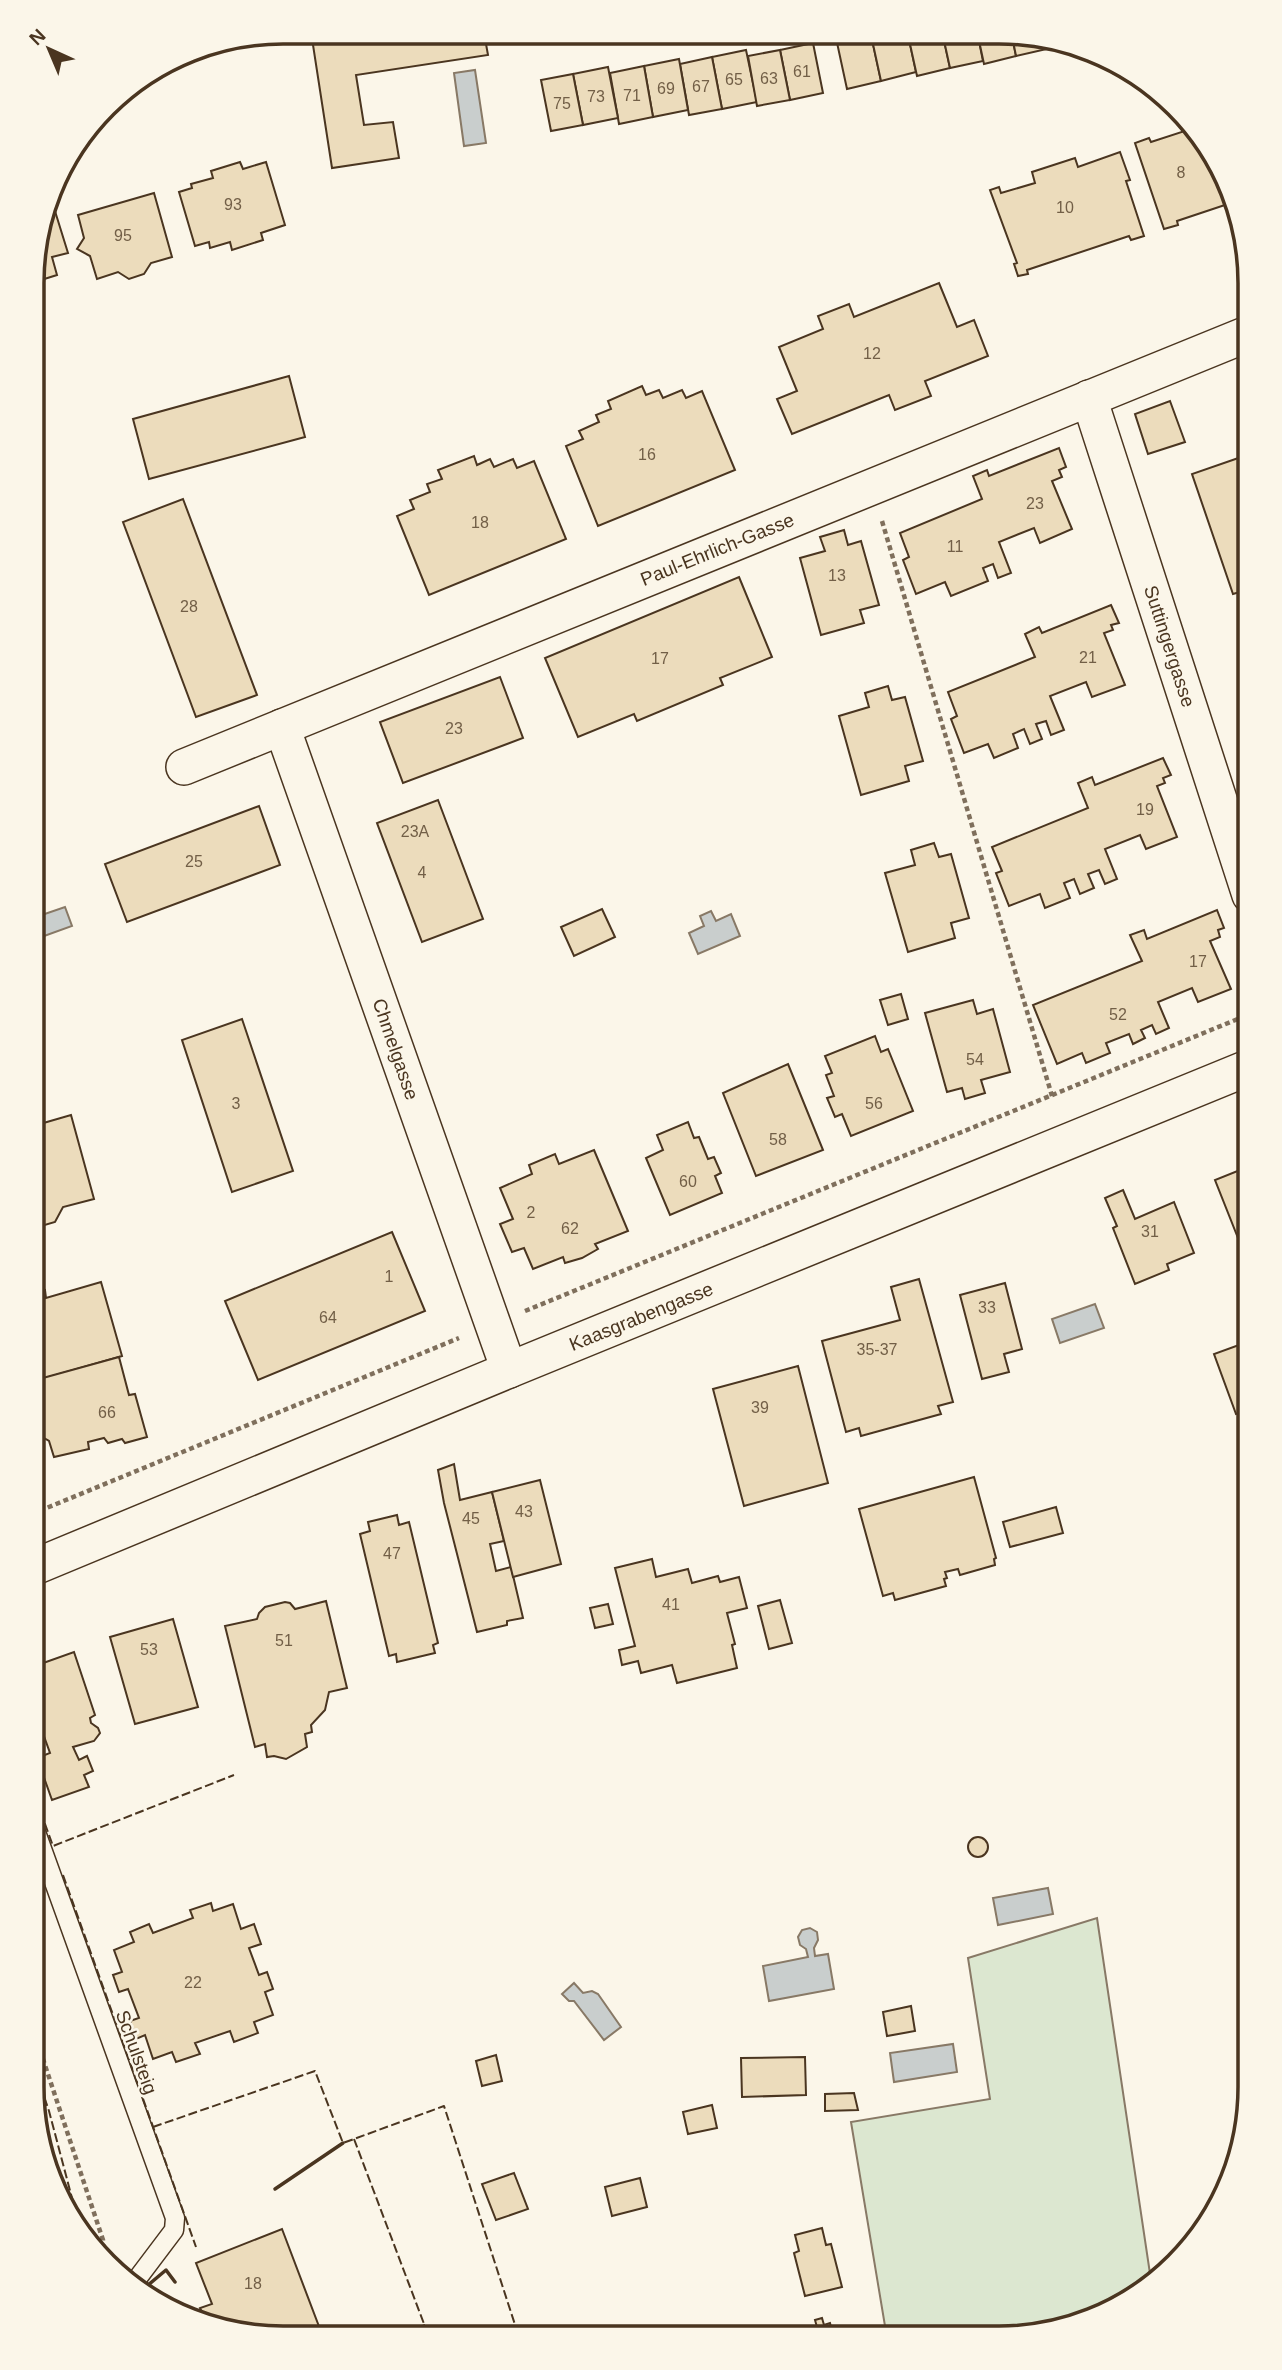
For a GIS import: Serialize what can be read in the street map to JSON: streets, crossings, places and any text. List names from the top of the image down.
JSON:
{
  "streets": {
    "street": [
      "Paul-Ehrlich-Gasse",
      "Suttingergasse",
      "Chmelgasse",
      "Kaasgrabengasse"
    ],
    "lane": ["Schulsteig"]
  },
  "crossings": [
    ["Paul-Ehrlich-Gasse", "Suttingergasse"],
    ["Paul-Ehrlich-Gasse", "Chmelgasse"],
    ["Chmelgasse", "Kaasgrabengasse"]
  ],
  "house_numbers": [
    "61",
    "63",
    "65",
    "67",
    "69",
    "71",
    "73",
    "75",
    "8",
    "93",
    "10",
    "95",
    "12",
    "16",
    "23",
    "18",
    "11",
    "13",
    "28",
    "21",
    "17",
    "23",
    "19",
    "23A",
    "25",
    "4",
    "17",
    "52",
    "54",
    "3",
    "56",
    "58",
    "60",
    "2",
    "62",
    "31",
    "1",
    "33",
    "64",
    "35-37",
    "39",
    "66",
    "43",
    "45",
    "47",
    "41",
    "51",
    "53",
    "22",
    "18"
  ],
  "north": "top left"
}
